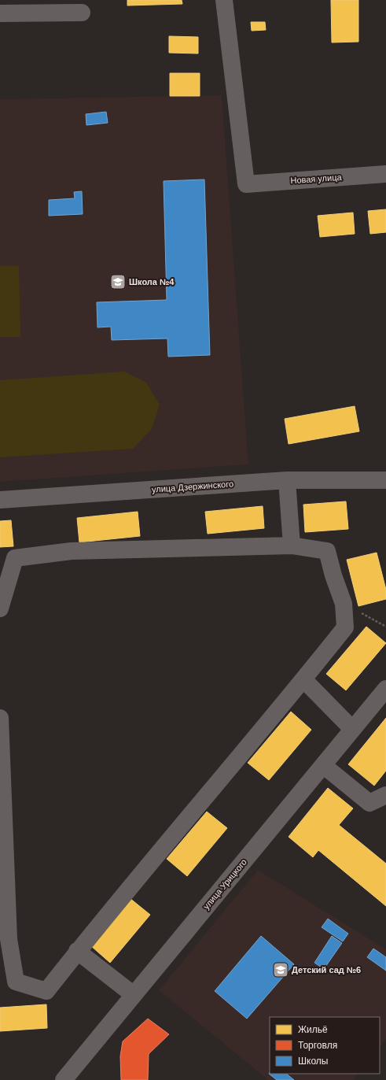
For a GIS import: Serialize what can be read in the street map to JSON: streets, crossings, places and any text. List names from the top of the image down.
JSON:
{
  "streets": {
    "street": ["Новая улица", "улица Дзержинского", "улица Урицкого"]
  },
  "places": {
    "school or university": ["Школа №4", "Детский сад №6"]
  },
  "legend": ["Жильё", "Торговля", "Школы"]
}
